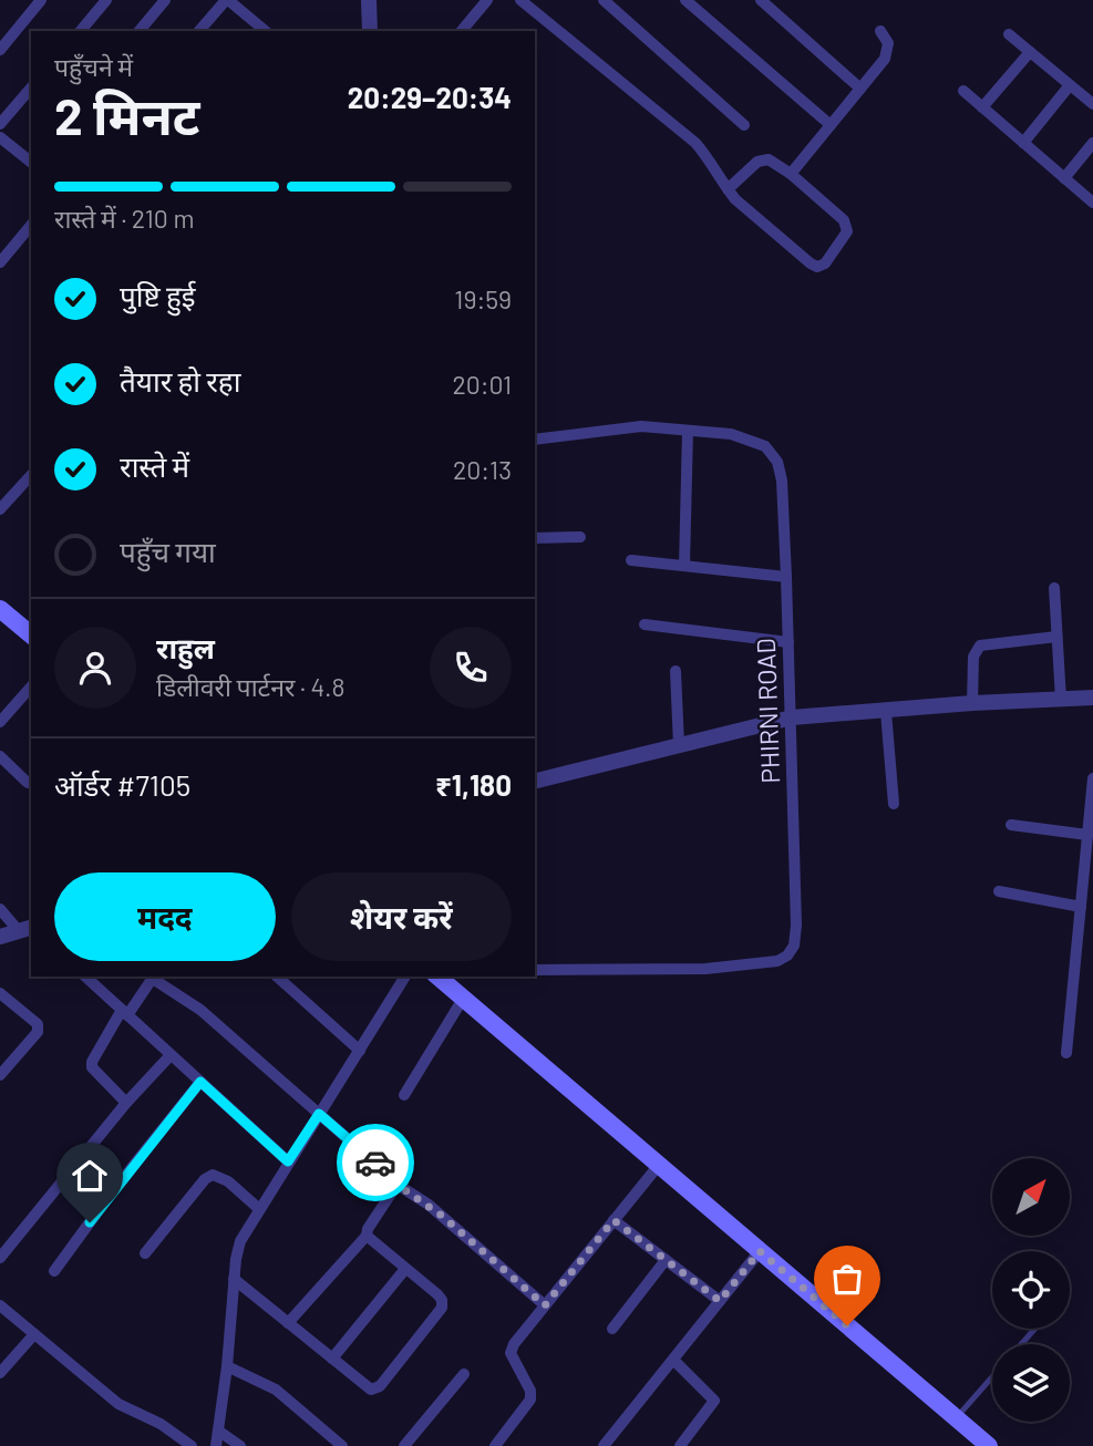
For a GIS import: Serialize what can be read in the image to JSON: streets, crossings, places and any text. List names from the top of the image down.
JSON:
{
  "streets": {
    "street": ["PHIRNI ROAD"]
  },
  "north": "top right",
  "page": {
    "heading": ["2 मिनट", "पहुँचने में", "20:29–20:34"],
    "panel": [
      "राहुल",
      "डिलीवरी पार्टनर · 4.8",
      "ऑर्डर #7105",
      "₹1,180"
    ],
    "bar": "रास्ते में · 210 m",
    "list": [
      ["पुष्टि हुई", "19:59"],
      ["तैयार हो रहा", "20:01"],
      ["रास्ते में", "20:13"],
      "पहुँच गया"
    ],
    "buttons": ["मदद", "शेयर करें"]
  }
}
